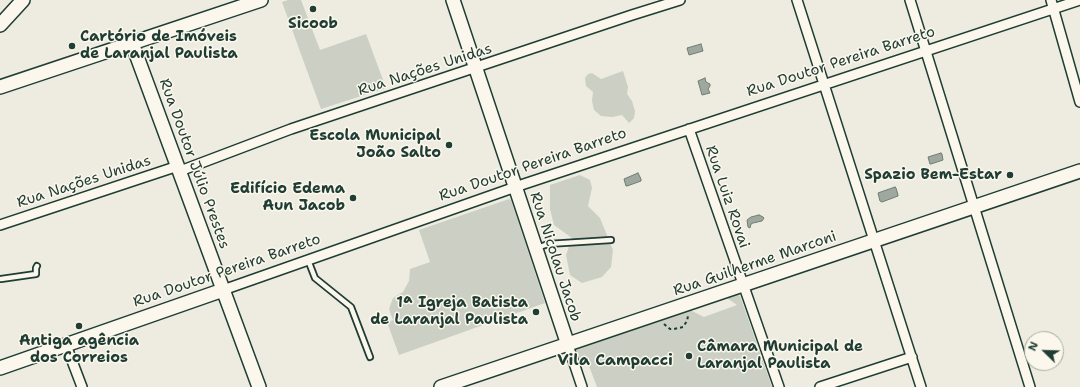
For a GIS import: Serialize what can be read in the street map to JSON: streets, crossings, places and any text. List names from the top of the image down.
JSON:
{
  "streets": {
    "street": [
      "Rua Doutor Pereira Barreto",
      "Rua Nações Unidas",
      "Rua Doutor Júlio Prestes",
      "Rua Luiz Rovai",
      "Rua Nicolau Jacob",
      "Rua Guilherme Marconi"
    ]
  },
  "crossings": [
    ["Rua Doutor Pereira Barreto", "Rua Doutor Júlio Prestes"],
    ["Rua Doutor Pereira Barreto", "Rua Luiz Rovai"],
    ["Rua Doutor Pereira Barreto", "Rua Nicolau Jacob"],
    ["Rua Nações Unidas", "Rua Doutor Júlio Prestes"],
    ["Rua Nações Unidas", "Rua Nicolau Jacob"],
    ["Rua Luiz Rovai", "Rua Guilherme Marconi"],
    ["Rua Nicolau Jacob", "Rua Guilherme Marconi"]
  ],
  "districts": ["Vila Campacci"],
  "places": [
    "Sicoob",
    "Cartório de Imóveis de Laranjal Paulista",
    "Escola Municipal João Salto",
    "Spazio Bem-Estar",
    "Edifício Edema Aun Jacob",
    "1ª Igreja Batista de Laranjal Paulista",
    "Antiga agência dos Correios",
    "Câmara Municipal de Laranjal Paulista"
  ],
  "north": "top left"
}
